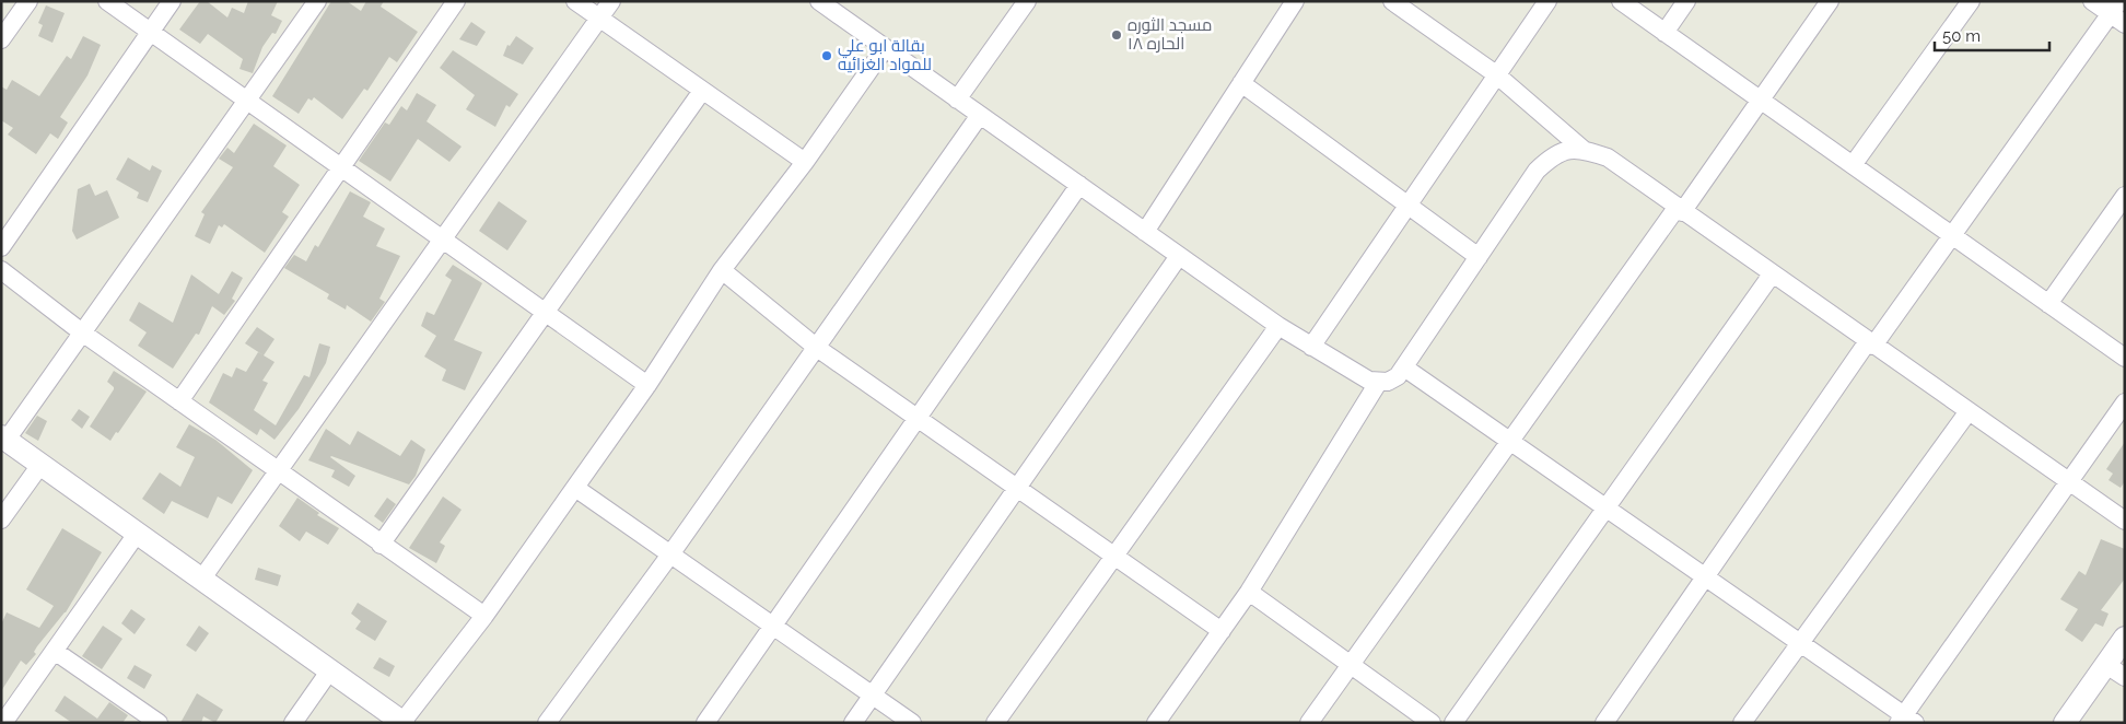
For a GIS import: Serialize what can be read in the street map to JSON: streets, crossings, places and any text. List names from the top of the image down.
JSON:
{
  "places": ["مسجد الثوره الحاره ١٨", "بقالة ابو علي للمواد الغزائيه"],
  "scale_bar": "50 m"
}
